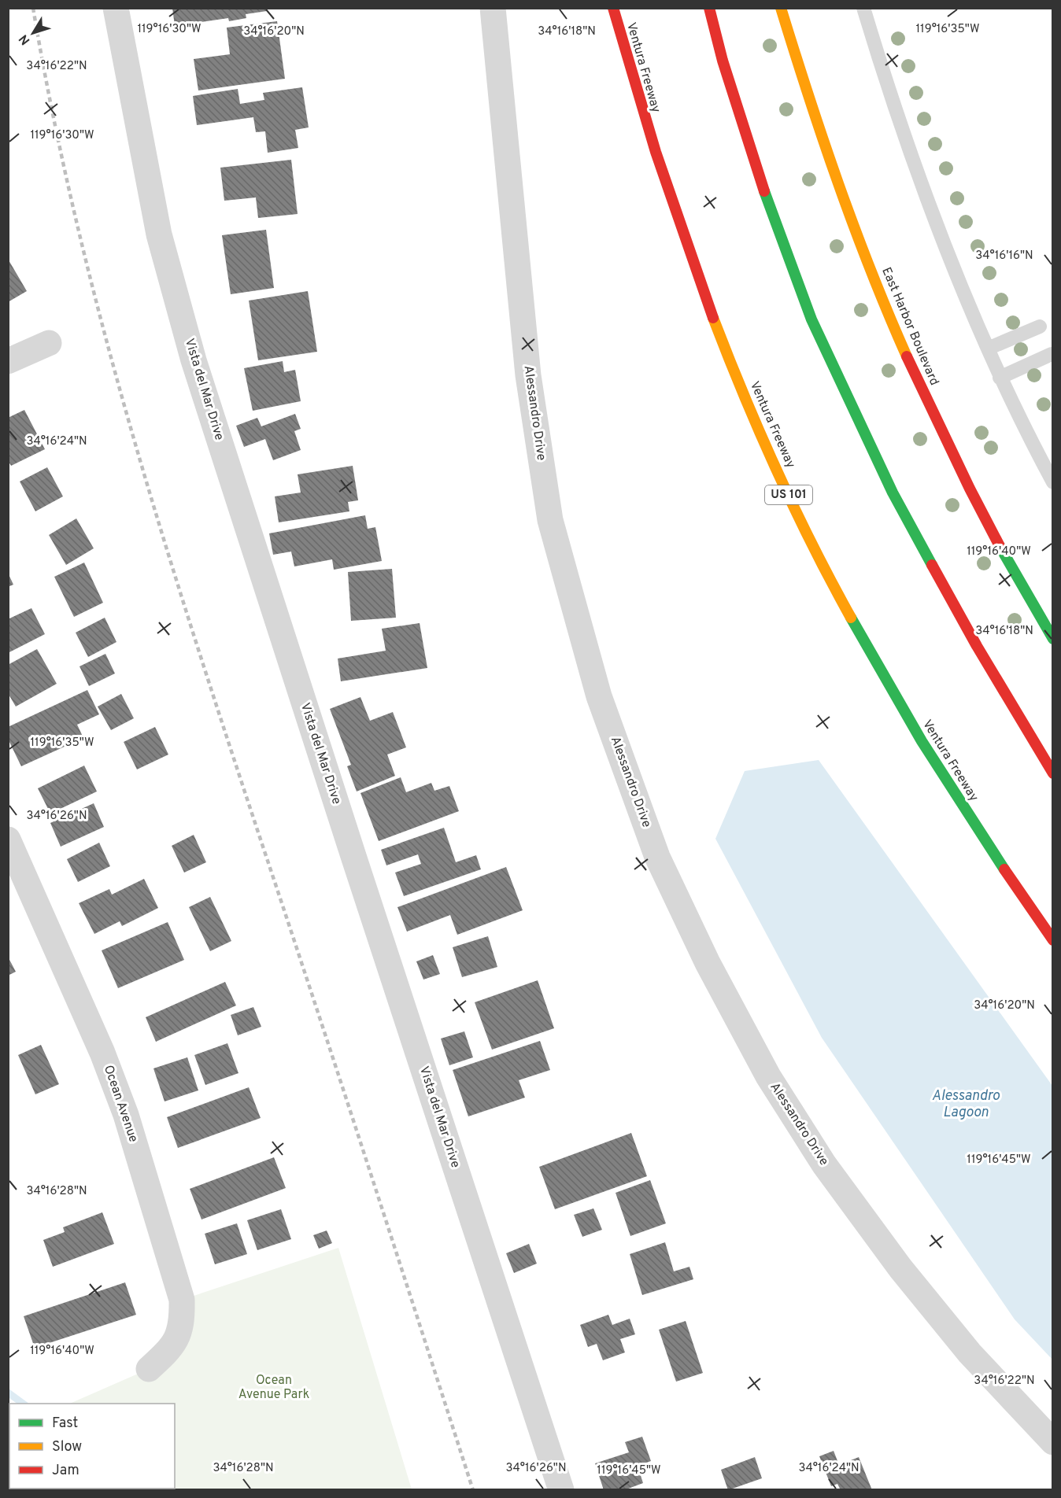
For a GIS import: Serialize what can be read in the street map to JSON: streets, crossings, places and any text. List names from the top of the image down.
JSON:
{
  "streets": {
    "main road": ["Ventura Freeway", "East Harbor Boulevard", "US 101"],
    "street": ["Vista del Mar Drive", "Alessandro Drive", "Ocean Avenue"]
  },
  "water": ["Alessandro Lagoon"],
  "parks": ["Ocean Avenue Park"],
  "legend": ["Fast", "Slow", "Jam"],
  "north": "bottom left",
  "coordinates": [
    "119°16'30\"W",
    "119°16'35\"W",
    "34°16'20\"N",
    "34°16'18\"N",
    "34°16'22\"N",
    "34°16'16\"N",
    "34°16'24\"N",
    "119°16'40\"W",
    "34°16'26\"N",
    "119°16'45\"W",
    "34°16'28\"N"
  ]
}
